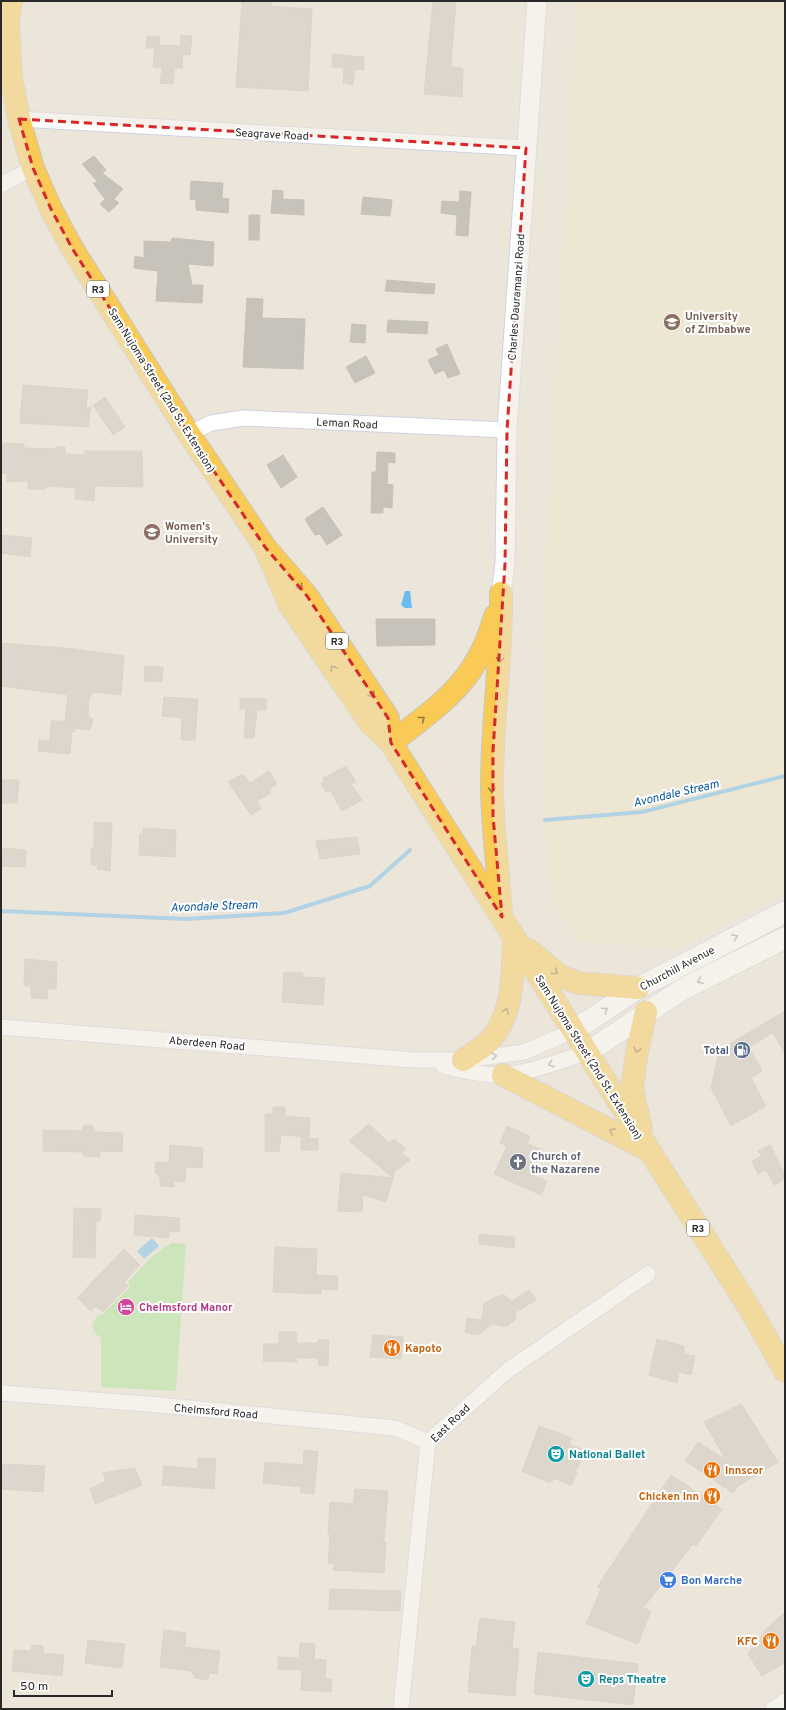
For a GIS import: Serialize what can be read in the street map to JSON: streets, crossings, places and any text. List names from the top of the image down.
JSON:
{
  "streets": {
    "highway": ["R3", "Sam Nujoma Street (2nd St. Extension)"],
    "main road": ["Churchill Avenue"],
    "street": [
      "Seagrave Road",
      "Charles Dauramanzi Road",
      "Leman Road",
      "Aberdeen Road",
      "Chelmsford Road",
      "East Road"
    ]
  },
  "crossings": [
    ["Seagrave Road", "Charles Dauramanzi Road"],
    ["Seagrave Road", "Sam Nujoma Street (2nd St. Extension)"],
    ["Charles Dauramanzi Road", "Leman Road"],
    ["Sam Nujoma Street (2nd St. Extension)", "Leman Road"],
    ["Sam Nujoma Street (2nd St. Extension)", "Churchill Avenue"],
    ["Sam Nujoma Street (2nd St. Extension)", "Aberdeen Road"],
    ["Churchill Avenue", "Aberdeen Road"],
    ["Chelmsford Road", "East Road"]
  ],
  "water": ["Avondale Stream"],
  "places": {
    "school or university": ["University of Zimbabwe", "Women's University"],
    "fuel station": ["Total"],
    "church": ["Church of the Nazarene"],
    "hotel": ["Chelmsford Manor"],
    "restaurant": [
      "Kapoto",
      "Innscor",
      "Chicken Inn",
      "KFC"
    ],
    "theatre": ["National Ballet", "Reps Theatre"],
    "supermarket": ["Bon Marche"]
  },
  "scale_bar": "50 m"
}
